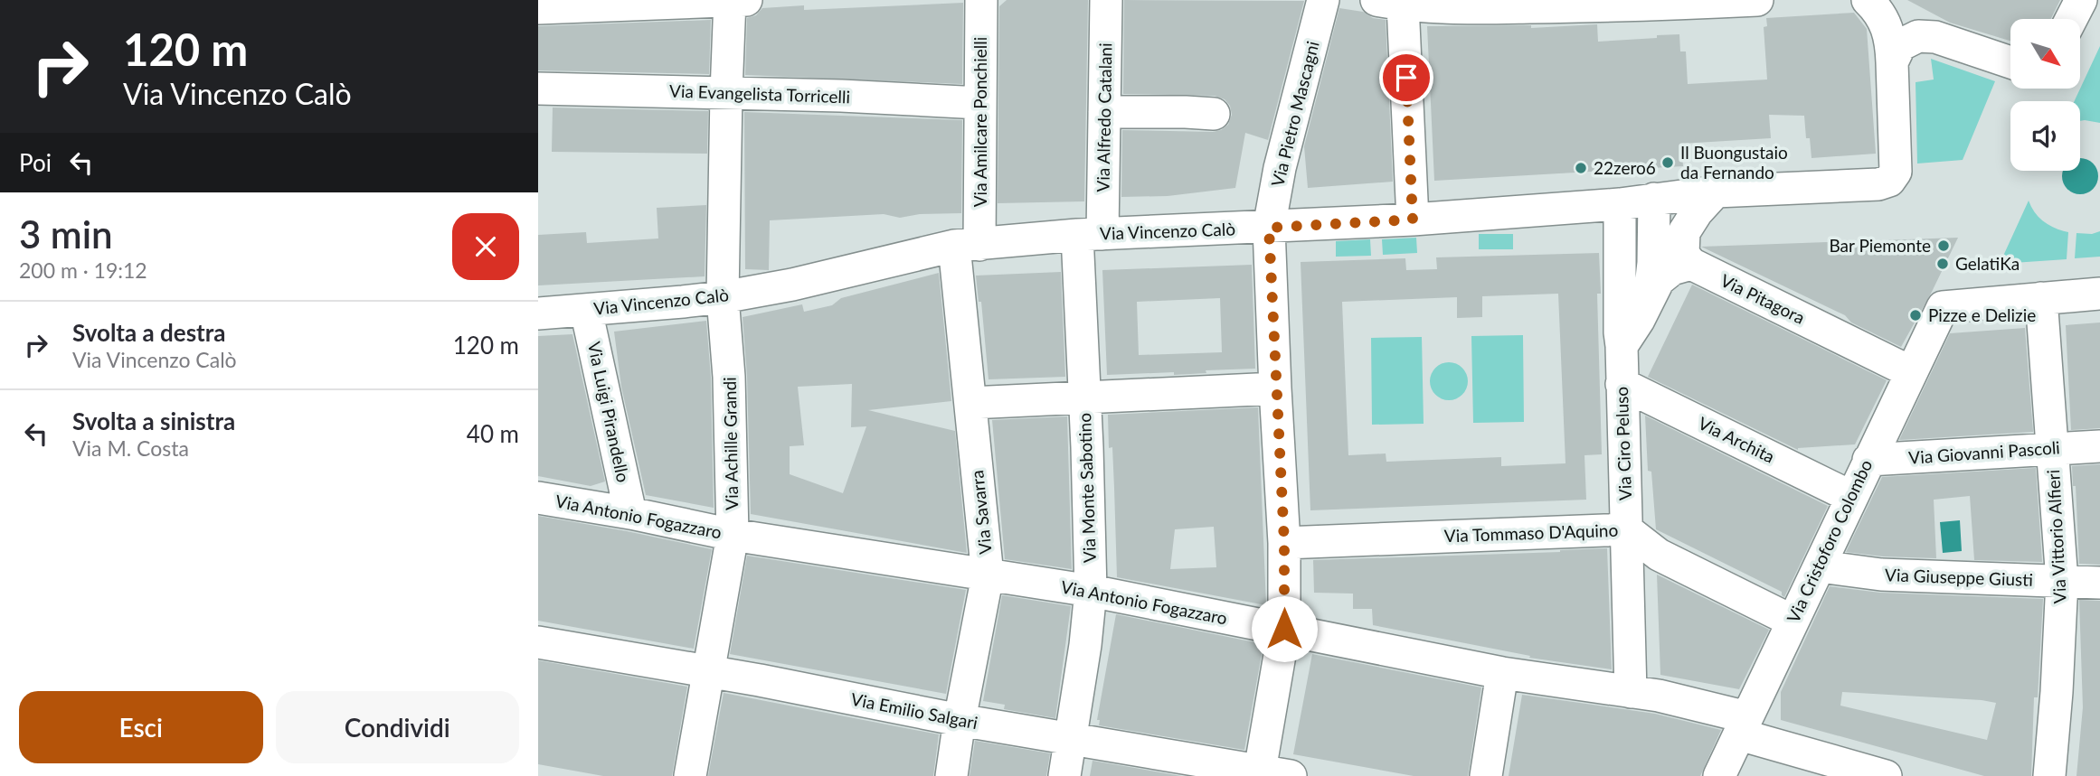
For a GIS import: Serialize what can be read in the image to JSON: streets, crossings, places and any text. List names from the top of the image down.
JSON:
{
  "streets": {
    "street": [
      "Via Evangelista Torricelli",
      "Via Pietro Mascagni",
      "Via Alfredo Catalani",
      "Via Amilcare Ponchielli",
      "Via Vincenzo Calò",
      "Via Pitagora",
      "Via Luigi Pirandello",
      "Via Archita",
      "Via Achille Grandi",
      "Via Ciro Peluso",
      "Via Giovanni Pascoli",
      "Via Monte Sabotino",
      "Via Savarra",
      "Via Antonio Fogazzaro",
      "Via Tommaso D'Aquino",
      "Via Vittorio Alfieri",
      "Via Cristoforo Colombo",
      "Via Giuseppe Giusti",
      "Via Emilio Salgari"
    ]
  },
  "crossings": [
    ["Via Evangelista Torricelli", "Via Amilcare Ponchielli"],
    ["Via Evangelista Torricelli", "Via Achille Grandi"],
    ["Via Pietro Mascagni", "Via Vincenzo Calò"],
    ["Via Pietro Mascagni", "Via Antonio Fogazzaro"],
    ["Via Pietro Mascagni", "Via Tommaso D'Aquino"],
    ["Via Pietro Mascagni", "Via Emilio Salgari"],
    ["Via Alfredo Catalani", "Via Vincenzo Calò"],
    ["Via Alfredo Catalani", "Via Monte Sabotino"],
    ["Via Amilcare Ponchielli", "Via Vincenzo Calò"],
    ["Via Amilcare Ponchielli", "Via Savarra"],
    ["Via Vincenzo Calò", "Via Luigi Pirandello"],
    ["Via Vincenzo Calò", "Via Achille Grandi"],
    ["Via Vincenzo Calò", "Via Ciro Peluso"],
    ["Via Vincenzo Calò", "Via Monte Sabotino"],
    ["Via Vincenzo Calò", "Via Savarra"],
    ["Via Pitagora", "Via Cristoforo Colombo"],
    ["Via Luigi Pirandello", "Via Antonio Fogazzaro"],
    ["Via Archita", "Via Ciro Peluso"],
    ["Via Archita", "Via Cristoforo Colombo"],
    ["Via Achille Grandi", "Via Antonio Fogazzaro"],
    ["Via Achille Grandi", "Via Emilio Salgari"],
    ["Via Ciro Peluso", "Via Antonio Fogazzaro"],
    ["Via Ciro Peluso", "Via Tommaso D'Aquino"],
    ["Via Giovanni Pascoli", "Via Vittorio Alfieri"],
    ["Via Giovanni Pascoli", "Via Cristoforo Colombo"],
    ["Via Monte Sabotino", "Via Antonio Fogazzaro"],
    ["Via Monte Sabotino", "Via Emilio Salgari"],
    ["Via Savarra", "Via Antonio Fogazzaro"],
    ["Via Savarra", "Via Emilio Salgari"],
    ["Via Antonio Fogazzaro", "Via Cristoforo Colombo"],
    ["Via Tommaso D'Aquino", "Via Cristoforo Colombo"],
    ["Via Vittorio Alfieri", "Via Cristoforo Colombo"],
    ["Via Vittorio Alfieri", "Via Giuseppe Giusti"],
    ["Via Cristoforo Colombo", "Via Giuseppe Giusti"]
  ],
  "places": [
    "Il Buongustaio da Fernando",
    "22zero6",
    "Bar Piemonte",
    "GelatiKa",
    "Pizze e Delizie"
  ],
  "north": "bottom right",
  "page": {
    "turn": ["120 m", "Via Vincenzo Calò"],
    "then": "Poi",
    "heading": ["3 min", "200 m · 19:12"],
    "list": [
      {
        "name": "Svolta a destra",
        "note": "Via Vincenzo Calò",
        "value": "120 m"
      },
      {
        "name": "Svolta a sinistra",
        "note": "Via M. Costa",
        "value": "40 m"
      }
    ],
    "buttons": ["Esci", "Condividi"]
  }
}
